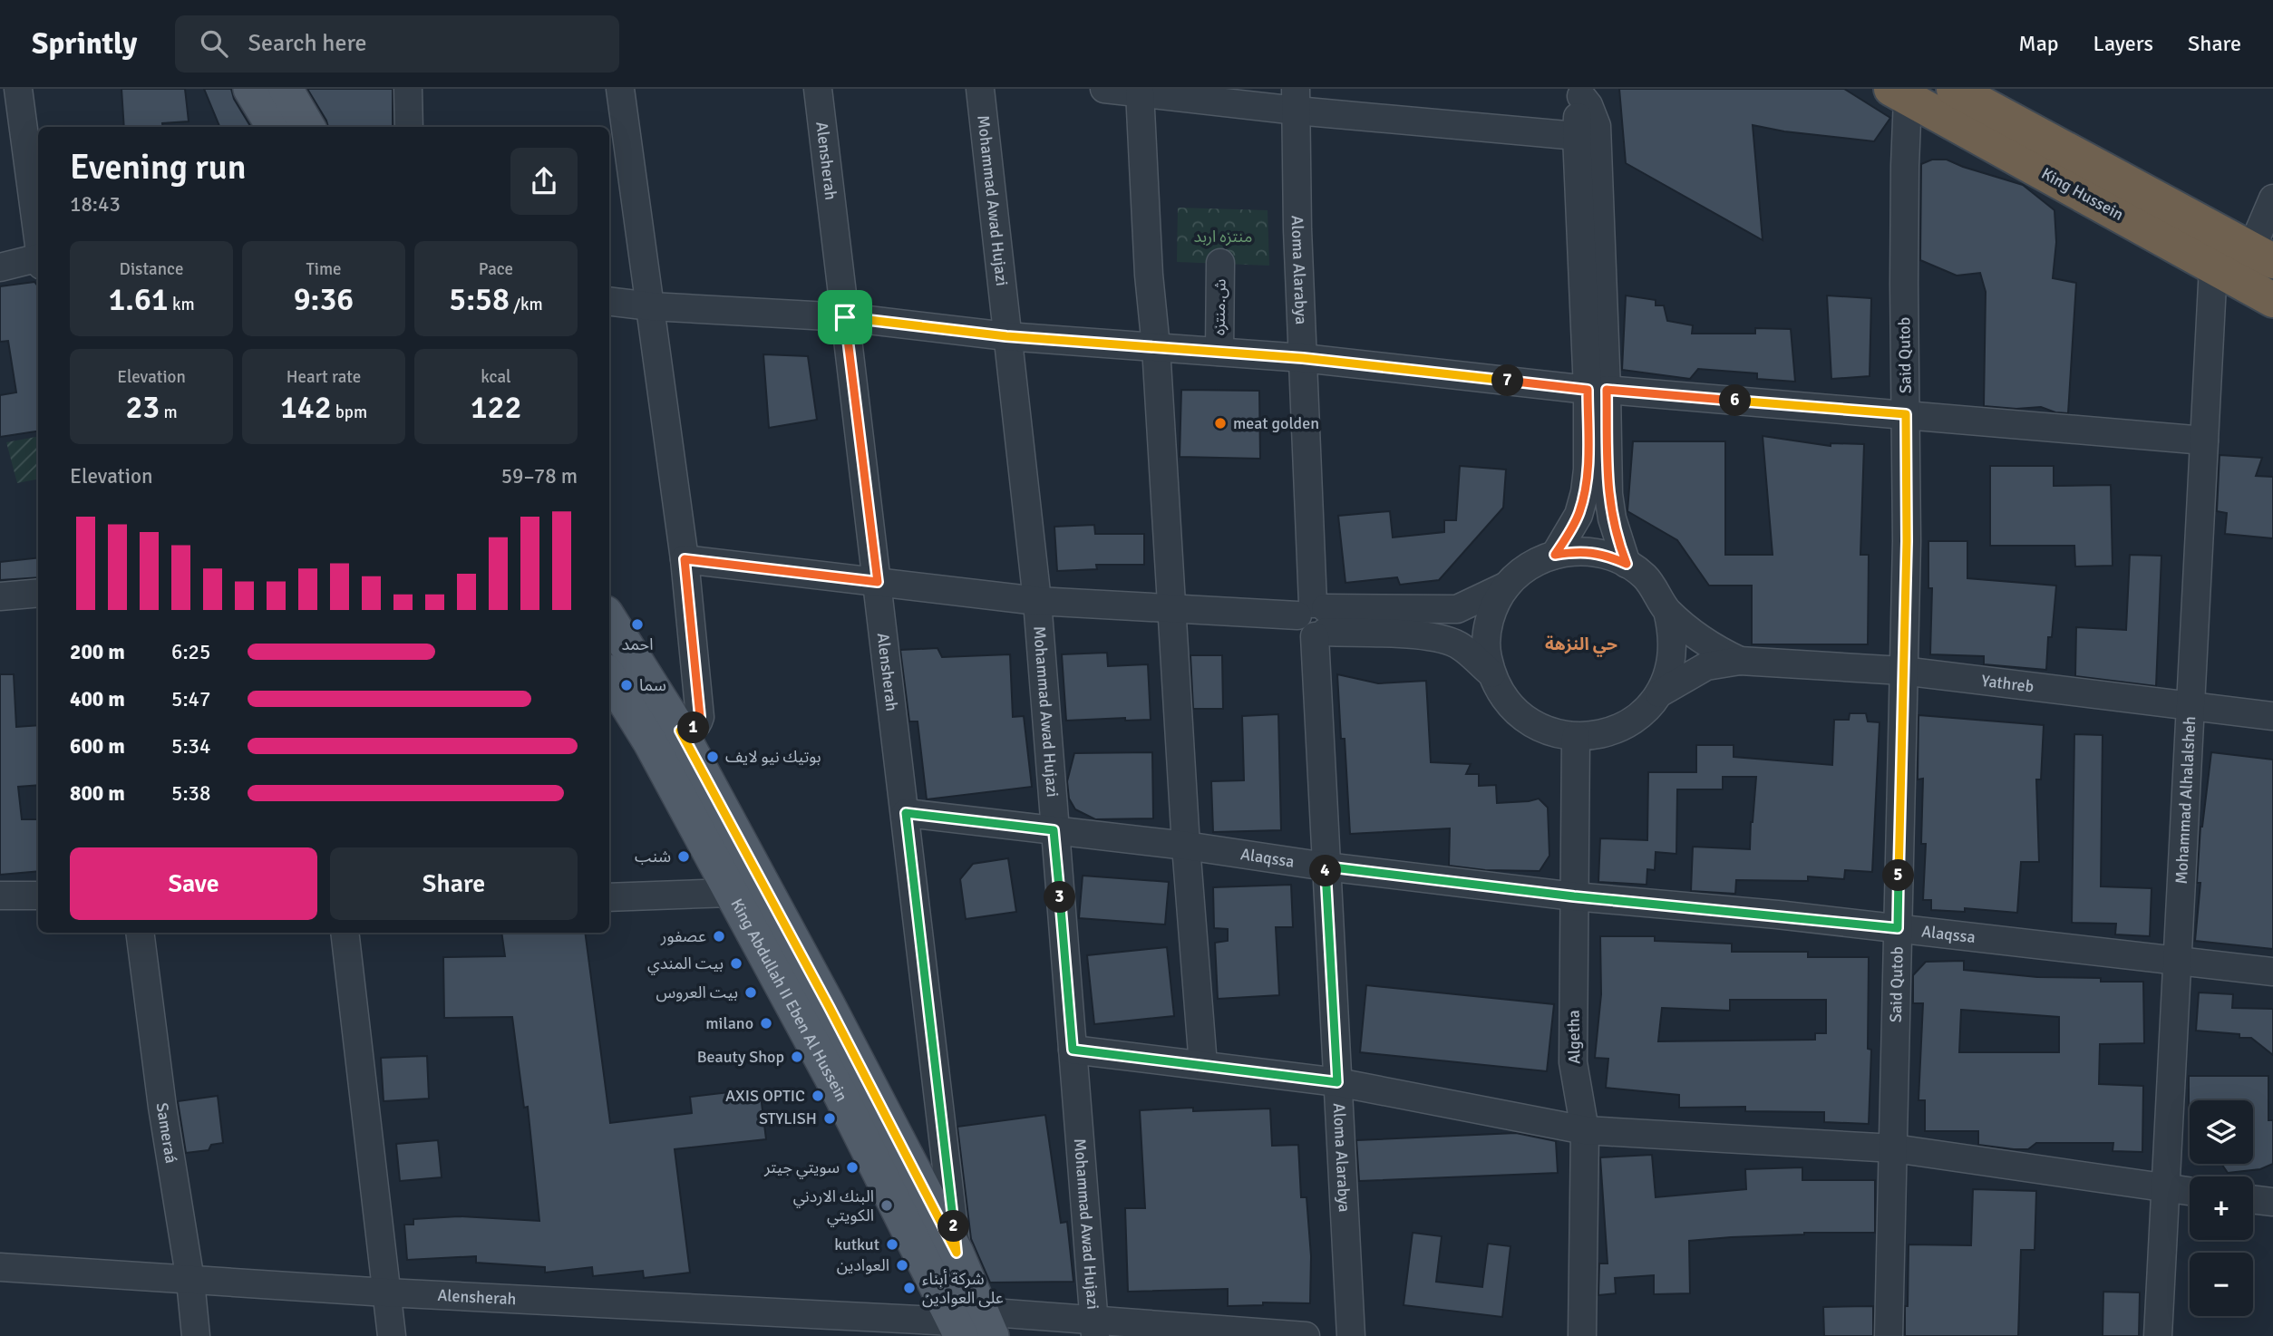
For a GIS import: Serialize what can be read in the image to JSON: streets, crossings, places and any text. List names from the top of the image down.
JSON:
{
  "streets": {
    "highway": ["King Hussein"],
    "main road": ["King Abdullah II Eben Al Hussein"],
    "street": [
      "Alensherah",
      "Mohammad Awad Hujazi",
      "Aloma Alarabya",
      "ش.منتزه",
      "Said Qutob",
      "Yathreb",
      "Mohammad Alhalalsheh",
      "Alaqssa",
      "Algetha",
      "Sameraá"
    ]
  },
  "crossings": [
    ["Alensherah", "Mohammad Awad Hujazi"],
    ["Alensherah", "Alaqssa"],
    ["Alensherah", "King Abdullah II Eben Al Hussein"],
    ["Alensherah", "Sameraá"],
    ["King Hussein", "Said Qutob"],
    ["King Hussein", "Mohammad Alhalalsheh"],
    ["Mohammad Awad Hujazi", "Alaqssa"],
    ["Aloma Alarabya", "Alaqssa"],
    ["Said Qutob", "Yathreb"],
    ["Said Qutob", "Alaqssa"],
    ["Yathreb", "Mohammad Alhalalsheh"],
    ["Mohammad Alhalalsheh", "Alaqssa"],
    ["Alaqssa", "Algetha"]
  ],
  "districts": ["حي النزهة"],
  "parks": ["منتزه اربد"],
  "places": [
    "meat golden",
    "احمد",
    "سما",
    "بوتيك نيو لايف",
    "شنب",
    "عصفور",
    "بيت المندي",
    "بيت العروس",
    "milano",
    "Beauty Shop",
    "AXIS OPTIC",
    "STYLISH",
    "سويتي جيتر",
    "البنك الاردني الكويتي",
    "kutkut",
    "العوادين",
    "شركة أبناء على العوادين"
  ],
  "page": {
    "header": "Sprintly",
    "search": "Search here",
    "nav": ["Map", "Layers", "Share"],
    "heading": ["Evening run", "18:43"],
    "stats": [
      ["Distance", "1.61 km"],
      ["Time", "9:36"],
      ["Pace", "5:58 /km"],
      ["Elevation", "23 m"],
      ["Heart rate", "142 bpm"],
      ["kcal", "122"]
    ],
    "pins": [
      "7",
      "6",
      "1",
      "4",
      "5",
      "3",
      "2"
    ],
    "chart": ["Elevation", "59–78 m"],
    "list": [
      {
        "name": "200 m",
        "note": "6:25"
      },
      {
        "name": "400 m",
        "note": "5:47"
      },
      {
        "name": "600 m",
        "note": "5:34"
      },
      {
        "name": "800 m",
        "note": "5:38"
      }
    ],
    "buttons": ["Save", "Share"],
    "map_buttons": ["+", "−"]
  }
}
